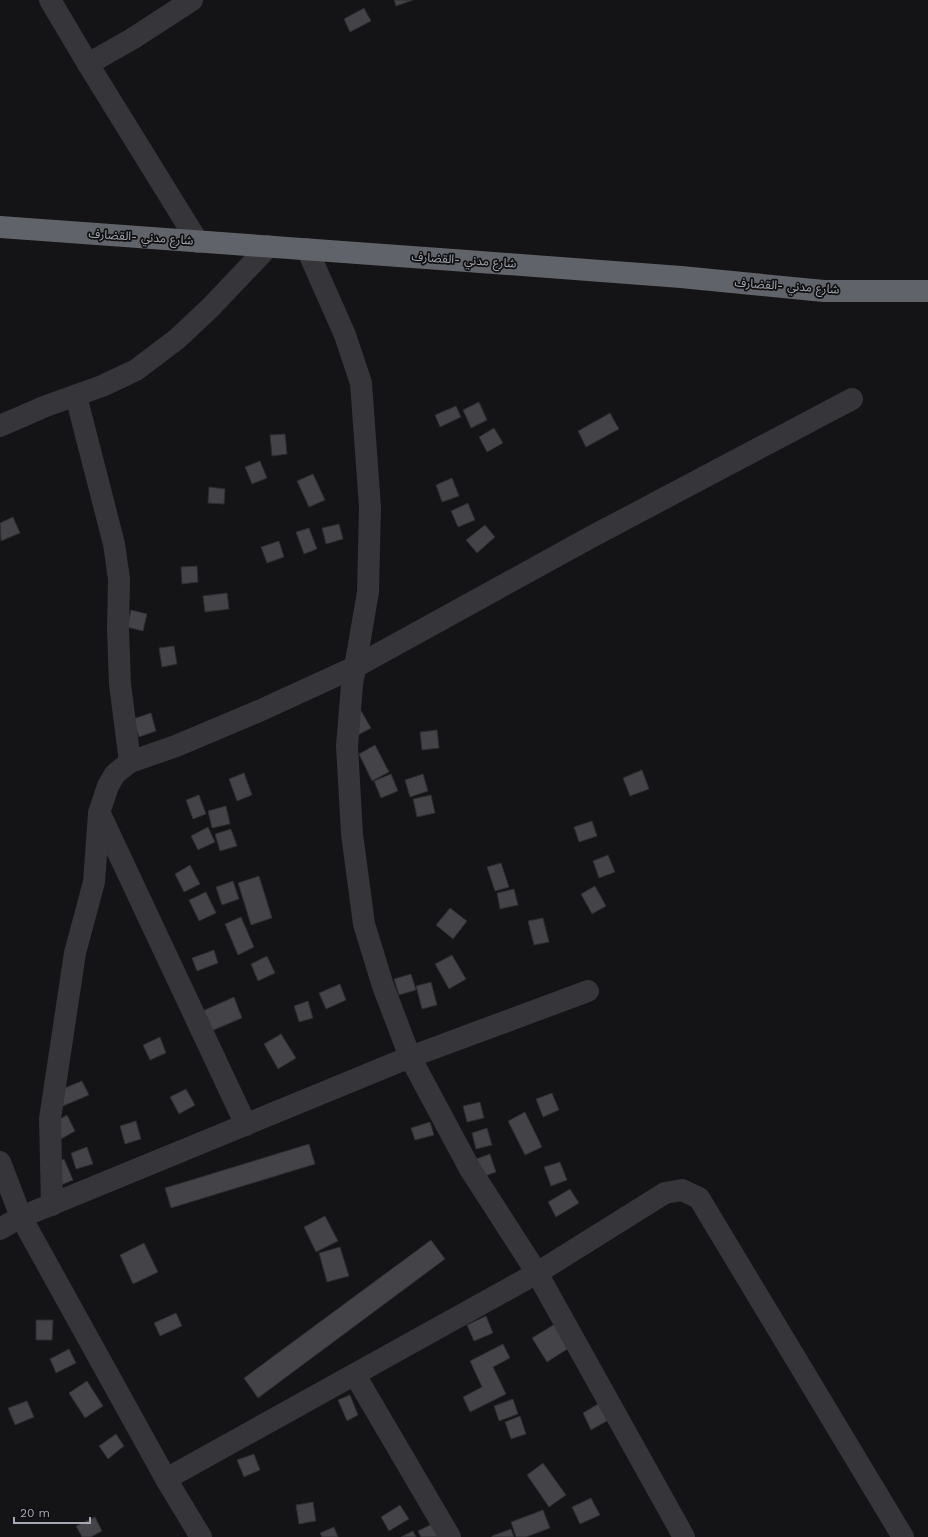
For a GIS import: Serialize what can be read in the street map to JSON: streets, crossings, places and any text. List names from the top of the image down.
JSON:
{
  "streets": {
    "highway": ["شارع مدني -القضارف"]
  },
  "scale_bar": "20 m"
}
